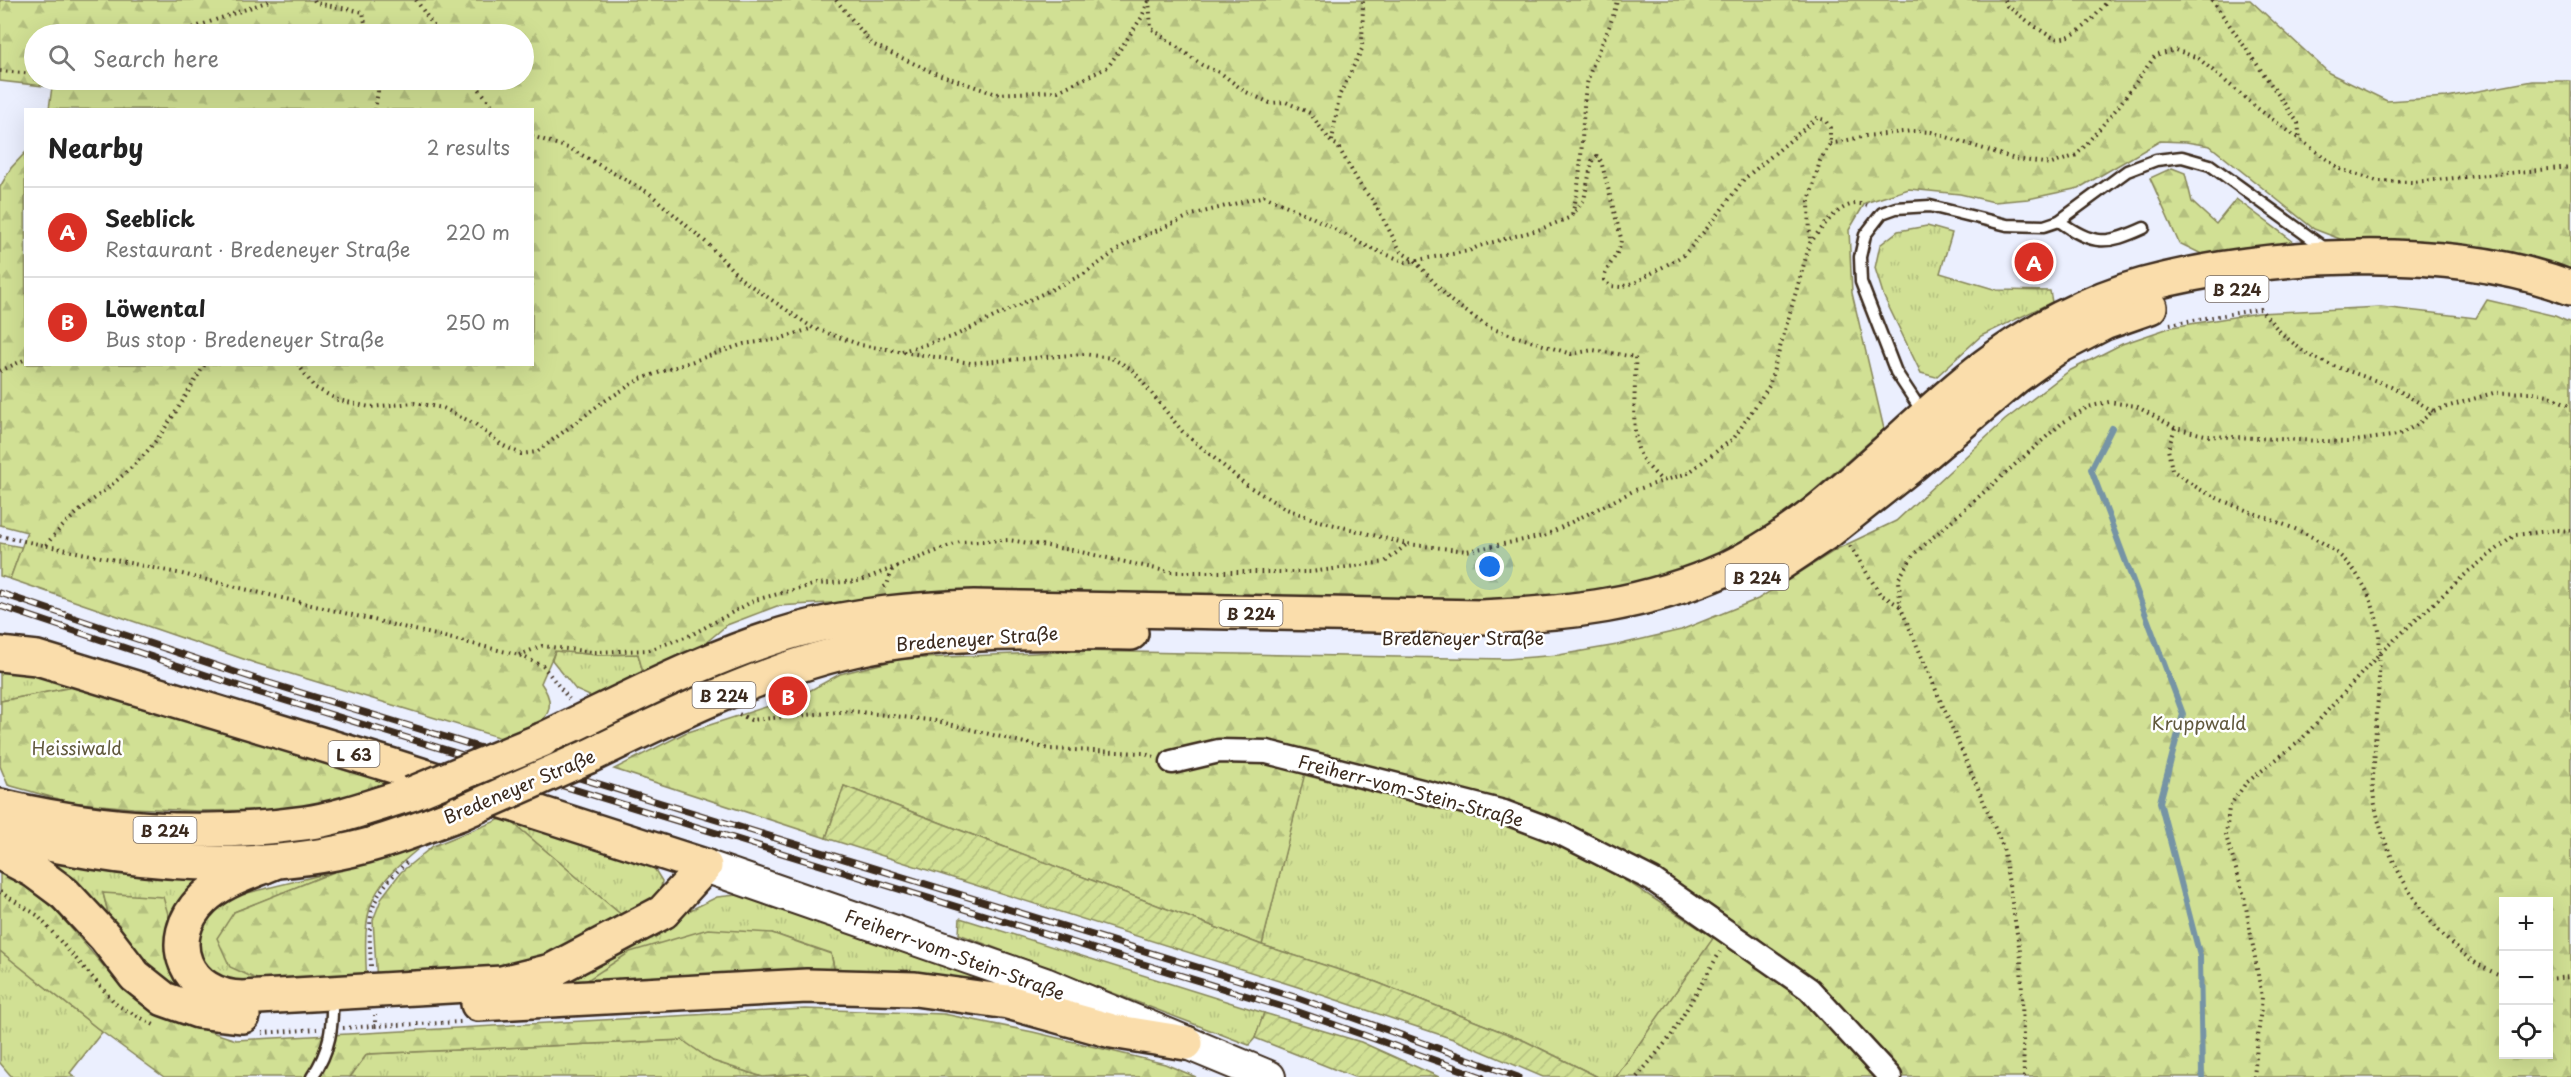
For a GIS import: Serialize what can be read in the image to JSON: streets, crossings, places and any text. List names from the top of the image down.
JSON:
{
  "streets": {
    "main road": [
      "B 224",
      "Bredeneyer Straße",
      "L 63",
      "Freiherr-vom-Stein-Straße"
    ]
  },
  "crossings": [
    ["L 63", "Freiherr-vom-Stein-Straße"]
  ],
  "parks": ["Kruppwald", "Heissiwald"],
  "page": {
    "search": "Search here",
    "heading": ["Nearby", "2 results"],
    "list": [
      {
        "mark": "A",
        "name": "Seeblick",
        "note": "Restaurant · Bredeneyer Straße",
        "value": "220 m"
      },
      {
        "mark": "B",
        "name": "Löwental",
        "note": "Bus stop · Bredeneyer Straße",
        "value": "250 m"
      }
    ],
    "pins": ["A", "B"],
    "map_buttons": ["+", "−"]
  }
}
